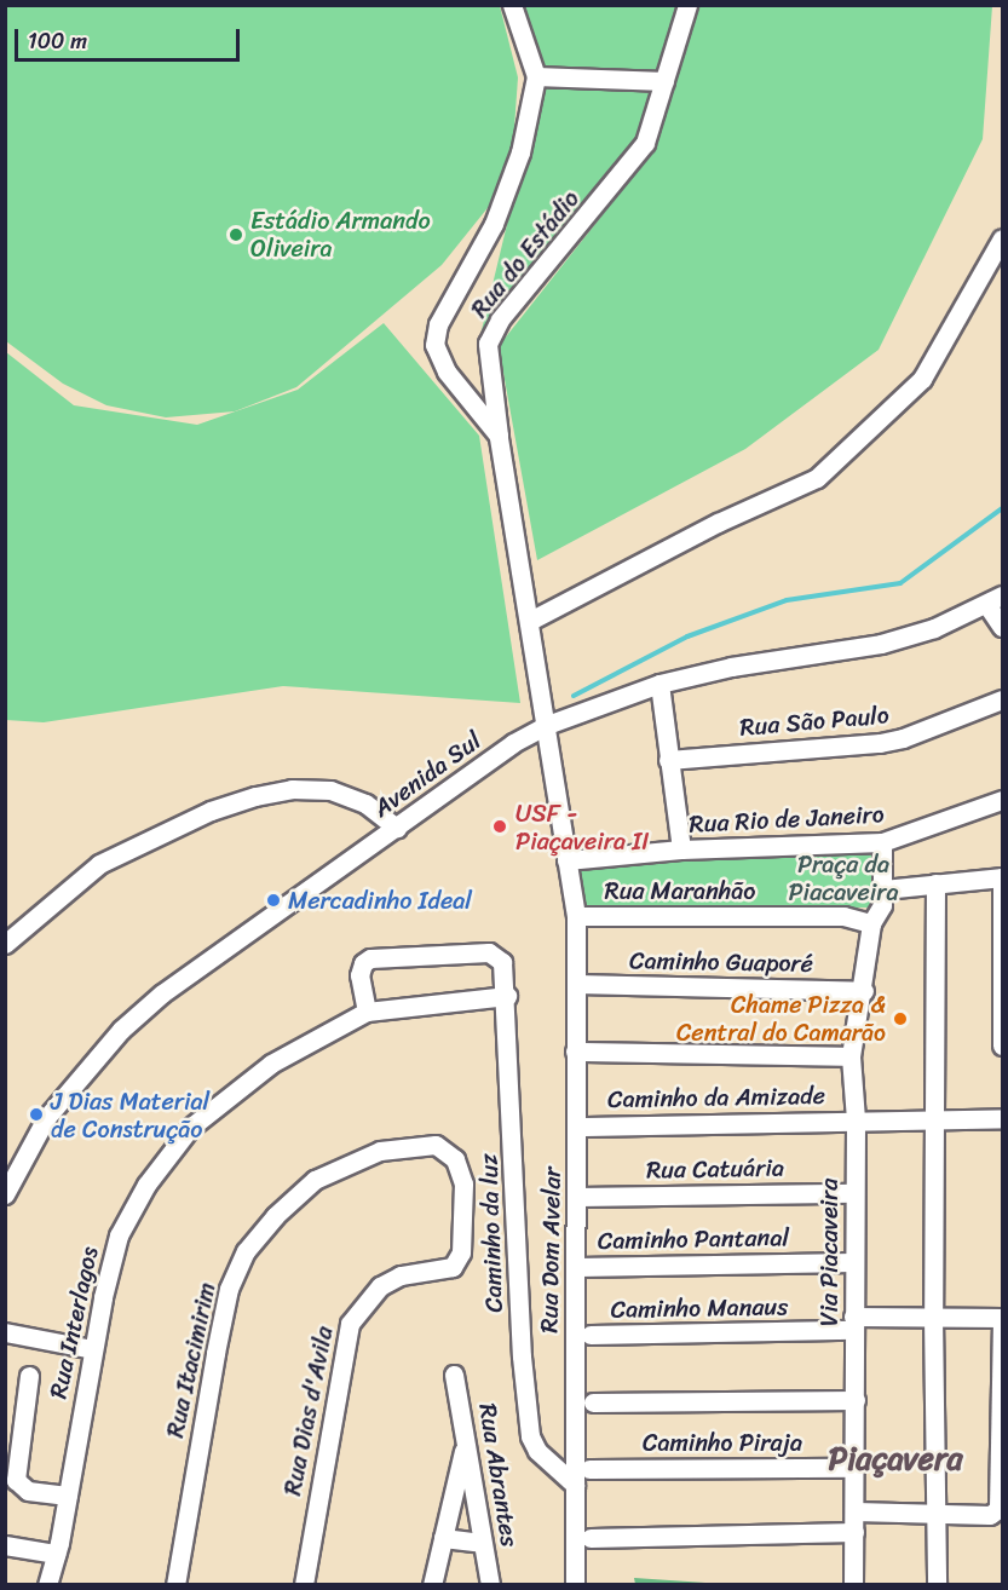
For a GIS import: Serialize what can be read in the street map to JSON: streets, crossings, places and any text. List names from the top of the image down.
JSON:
{
  "streets": {
    "street": [
      "Rua do Estádio",
      "Rua São Paulo",
      "Avenida Sul",
      "Rua Rio de Janeiro",
      "Rua Maranhão",
      "Caminho Guaporé",
      "Caminho da Amizade",
      "Rua Catuária",
      "Caminho da luz",
      "Caminho Pantanal",
      "Rua Dom Avelar",
      "Via Piacaveira",
      "Caminho Manaus",
      "Rua Interlagos",
      "Rua Itacimirim",
      "Rua Dias d'Avila",
      "Caminho Piraja",
      "Rua Abrantes"
    ]
  },
  "crossings": [
    ["Rua do Estádio", "Avenida Sul"],
    ["Rua do Estádio", "Rua Rio de Janeiro"],
    ["Rua do Estádio", "Rua Dom Avelar"],
    ["Rua Rio de Janeiro", "Rua Dom Avelar"],
    ["Rua Maranhão", "Rua Dom Avelar"],
    ["Rua Maranhão", "Via Piacaveira"],
    ["Caminho Guaporé", "Rua Dom Avelar"],
    ["Caminho Guaporé", "Via Piacaveira"],
    ["Caminho da Amizade", "Rua Dom Avelar"],
    ["Caminho da Amizade", "Via Piacaveira"],
    ["Rua Catuária", "Rua Dom Avelar"],
    ["Rua Catuária", "Via Piacaveira"],
    ["Caminho da luz", "Rua Dom Avelar"],
    ["Caminho da luz", "Rua Interlagos"],
    ["Caminho Pantanal", "Rua Dom Avelar"],
    ["Caminho Pantanal", "Via Piacaveira"],
    ["Via Piacaveira", "Caminho Manaus"],
    ["Via Piacaveira", "Caminho Piraja"],
    ["Rua Itacimirim", "Rua Dias d'Avila"]
  ],
  "districts": ["Piaçavera"],
  "parks": ["Praça da Piacaveira"],
  "places": [
    "Estádio Armando Oliveira",
    "USF - Piaçaveira II",
    "Mercadinho Ideal",
    "Chame Pizza & Central do Camarão",
    "J Dias Material de Construção"
  ],
  "scale_bar": "100 m"
}
